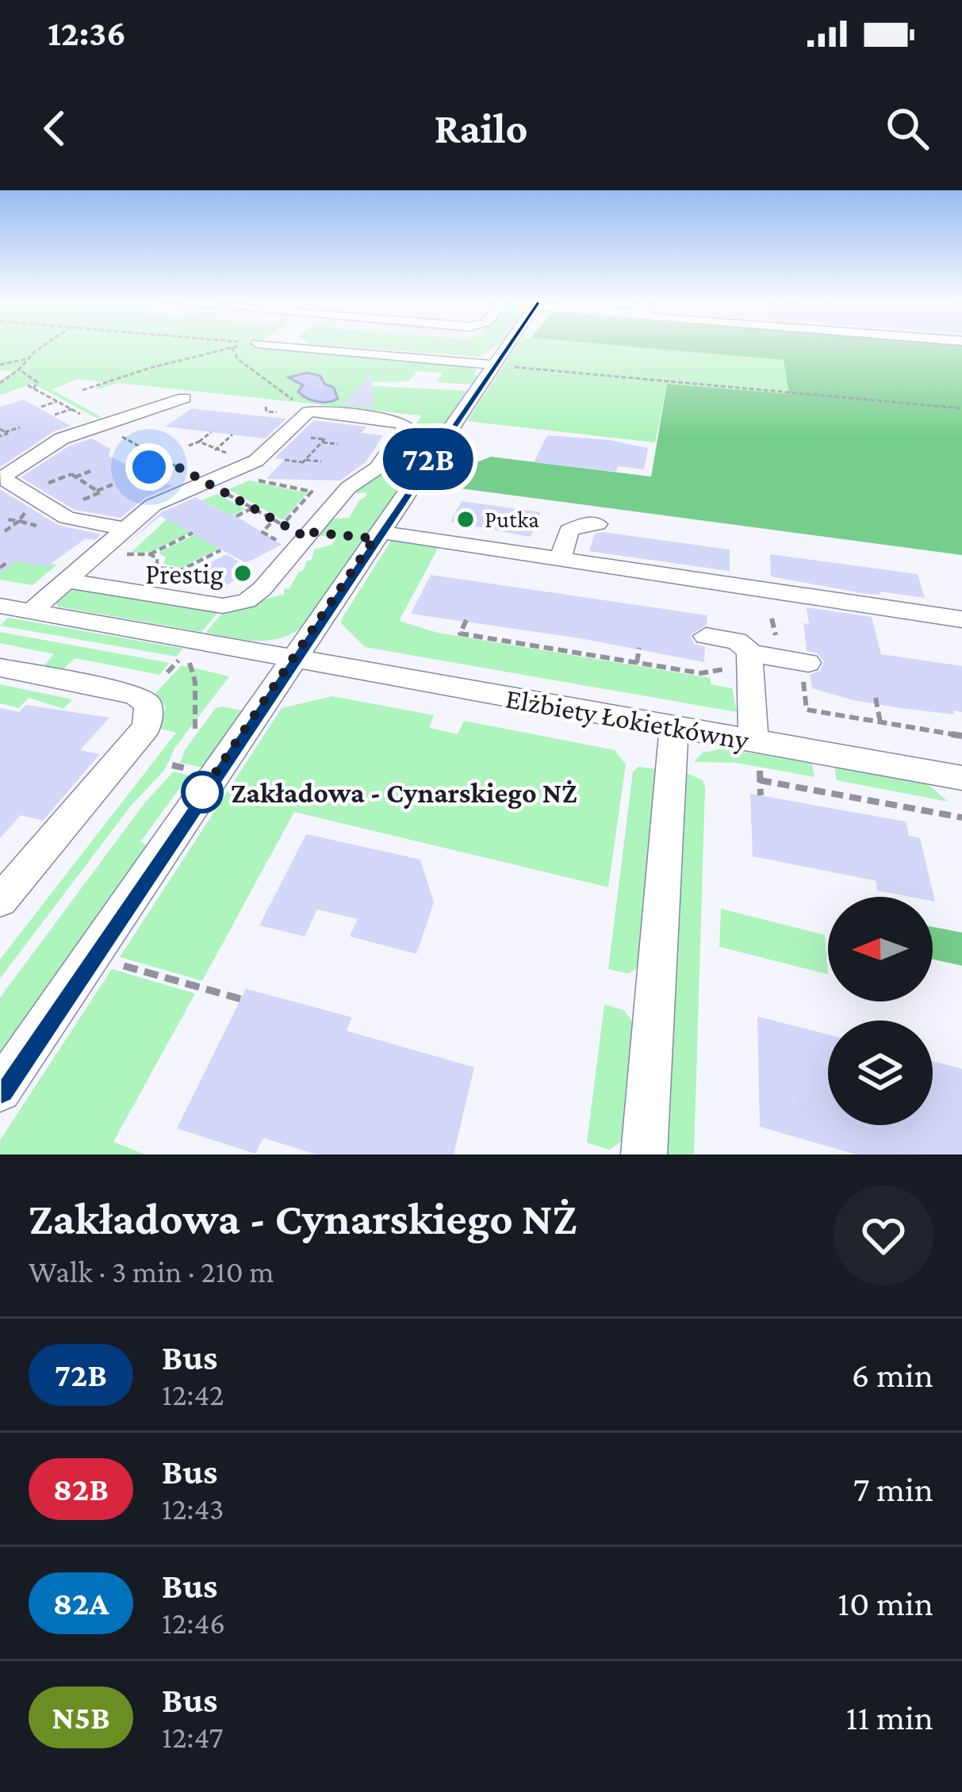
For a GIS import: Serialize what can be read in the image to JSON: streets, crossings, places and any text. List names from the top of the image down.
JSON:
{
  "streets": {
    "street": ["Elżbiety Łokietkówny"]
  },
  "places": ["Putka", "Prestig", "Zakładowa - Cynarskiego NŻ"],
  "lines": ["bus line 72B"],
  "north": "left",
  "page": {
    "status": "12:36",
    "header": "Railo",
    "on_map": "72B",
    "heading": ["Zakładowa - Cynarskiego NŻ", "Walk · 3 min · 210 m"],
    "list": [
      {
        "mark": "72B",
        "name": "Bus",
        "note": "12:42",
        "value": "6 min"
      },
      {
        "mark": "82B",
        "name": "Bus",
        "note": "12:43",
        "value": "7 min"
      },
      {
        "mark": "82A",
        "name": "Bus",
        "note": "12:46",
        "value": "10 min"
      },
      {
        "mark": "N5B",
        "name": "Bus",
        "note": "12:47",
        "value": "11 min"
      }
    ]
  }
}
